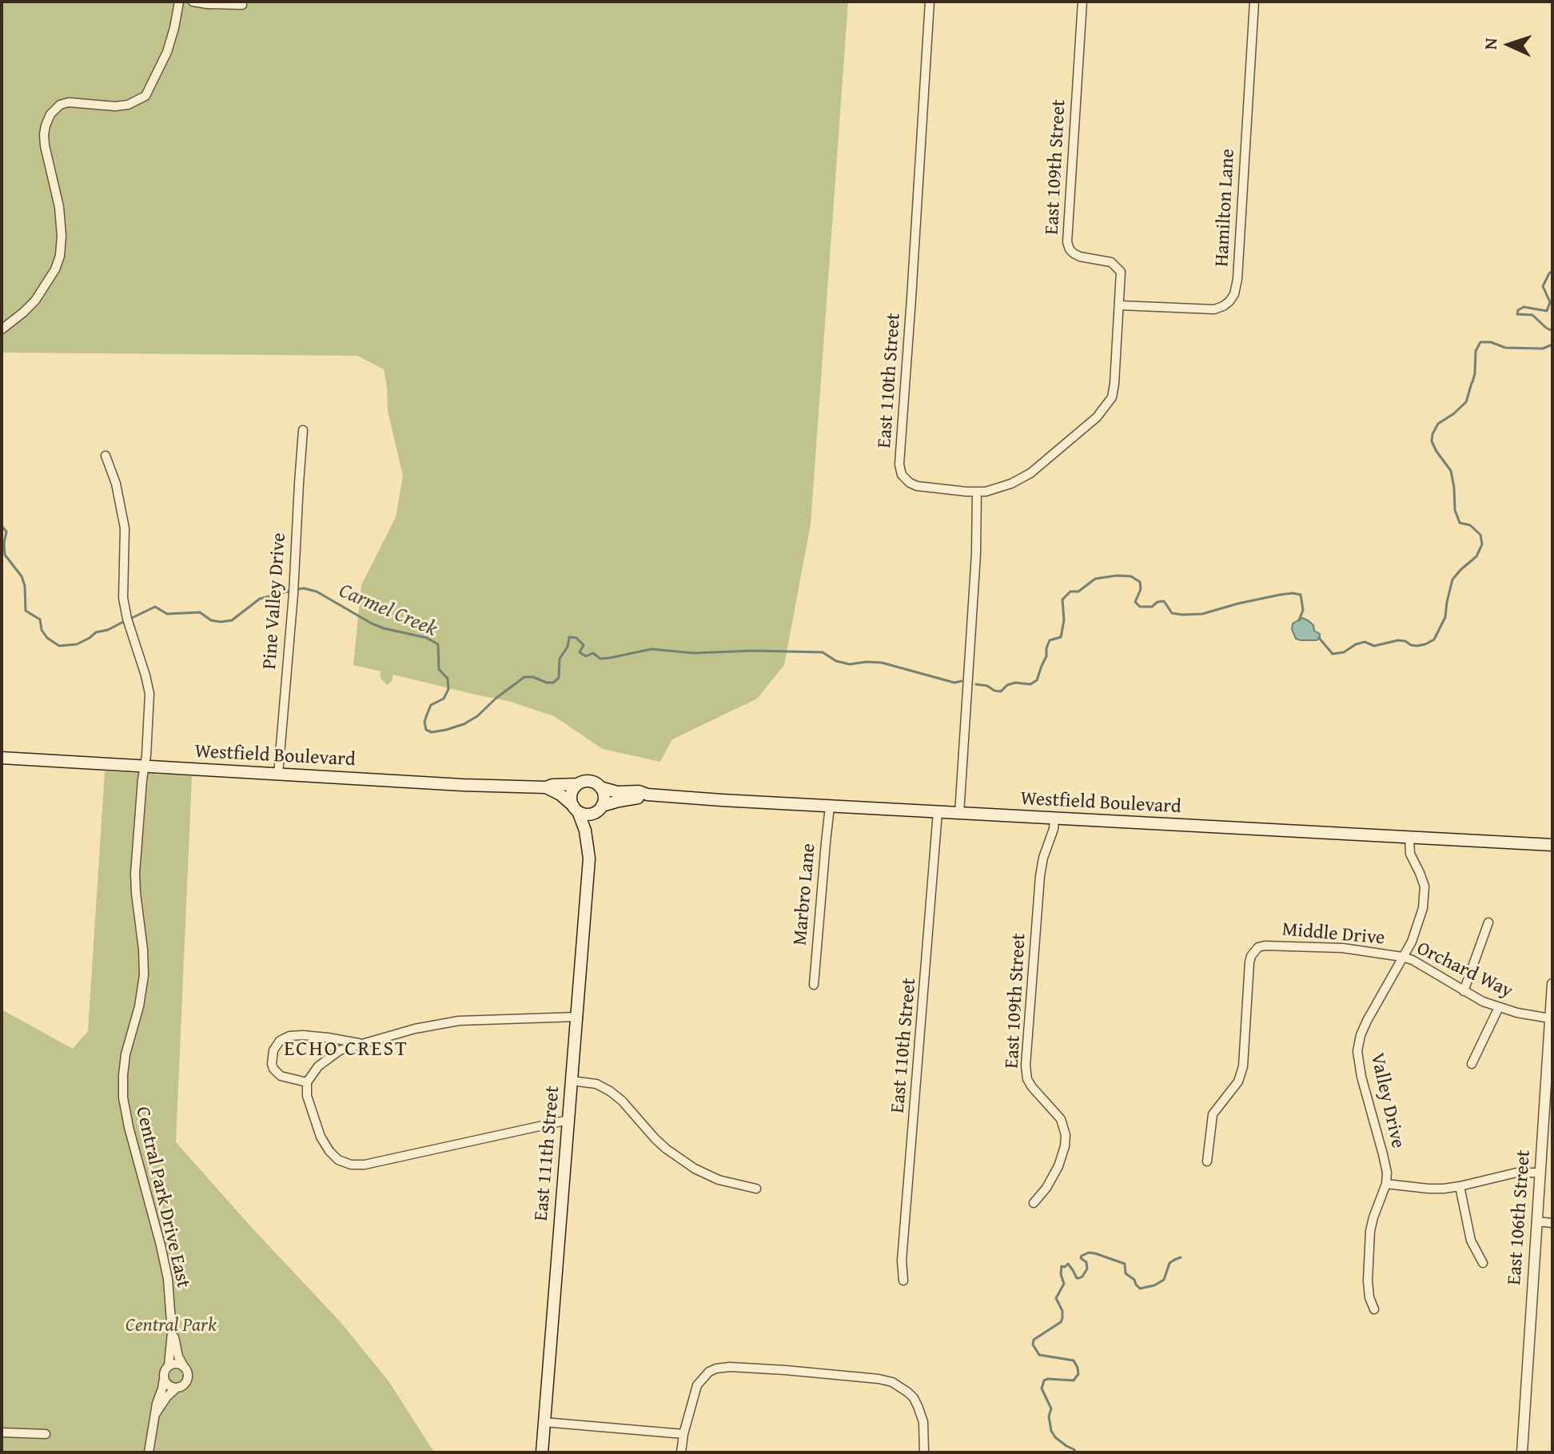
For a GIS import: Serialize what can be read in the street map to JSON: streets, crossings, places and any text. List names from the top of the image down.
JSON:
{
  "streets": {
    "main road": ["Westfield Boulevard", "East 111th Street"],
    "street": [
      "East 109th Street",
      "Hamilton Lane",
      "East 110th Street",
      "Pine Valley Drive",
      "Marbro Lane",
      "Middle Drive",
      "Orchard Way",
      "Valley Drive",
      "Central Park Drive East",
      "East 106th Street"
    ]
  },
  "crossings": [
    ["East 109th Street", "Hamilton Lane"],
    ["East 109th Street", "East 110th Street"],
    ["East 109th Street", "Westfield Boulevard"],
    ["East 110th Street", "Westfield Boulevard"],
    ["Pine Valley Drive", "Westfield Boulevard"],
    ["Westfield Boulevard", "Marbro Lane"],
    ["Westfield Boulevard", "Valley Drive"],
    ["Westfield Boulevard", "East 111th Street"],
    ["Westfield Boulevard", "Central Park Drive East"],
    ["Middle Drive", "Orchard Way"],
    ["Middle Drive", "Valley Drive"],
    ["Orchard Way", "Valley Drive"],
    ["Orchard Way", "East 106th Street"]
  ],
  "districts": ["ECHO CREST"],
  "water": ["Carmel Creek"],
  "parks": ["Central Park"],
  "north": "left"
}
